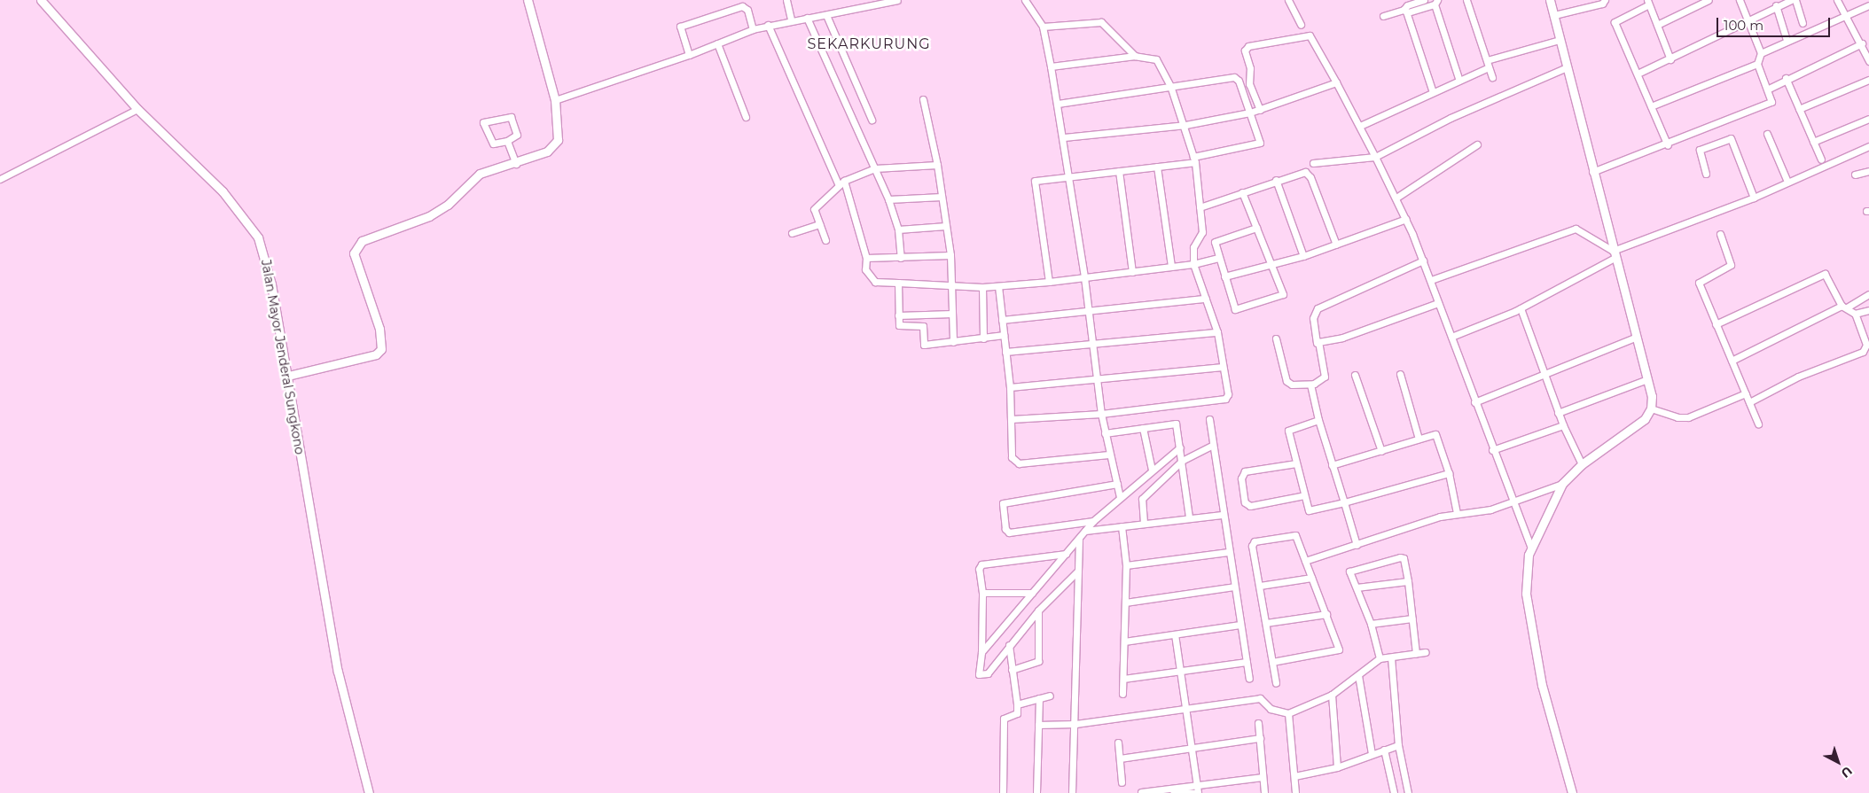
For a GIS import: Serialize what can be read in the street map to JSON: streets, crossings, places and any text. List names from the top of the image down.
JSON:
{
  "streets": {
    "main road": ["Jalan Mayor Jenderal Sungkono"]
  },
  "districts": ["SEKARKURUNG"],
  "scale_bar": "100 m",
  "north": "bottom right"
}
